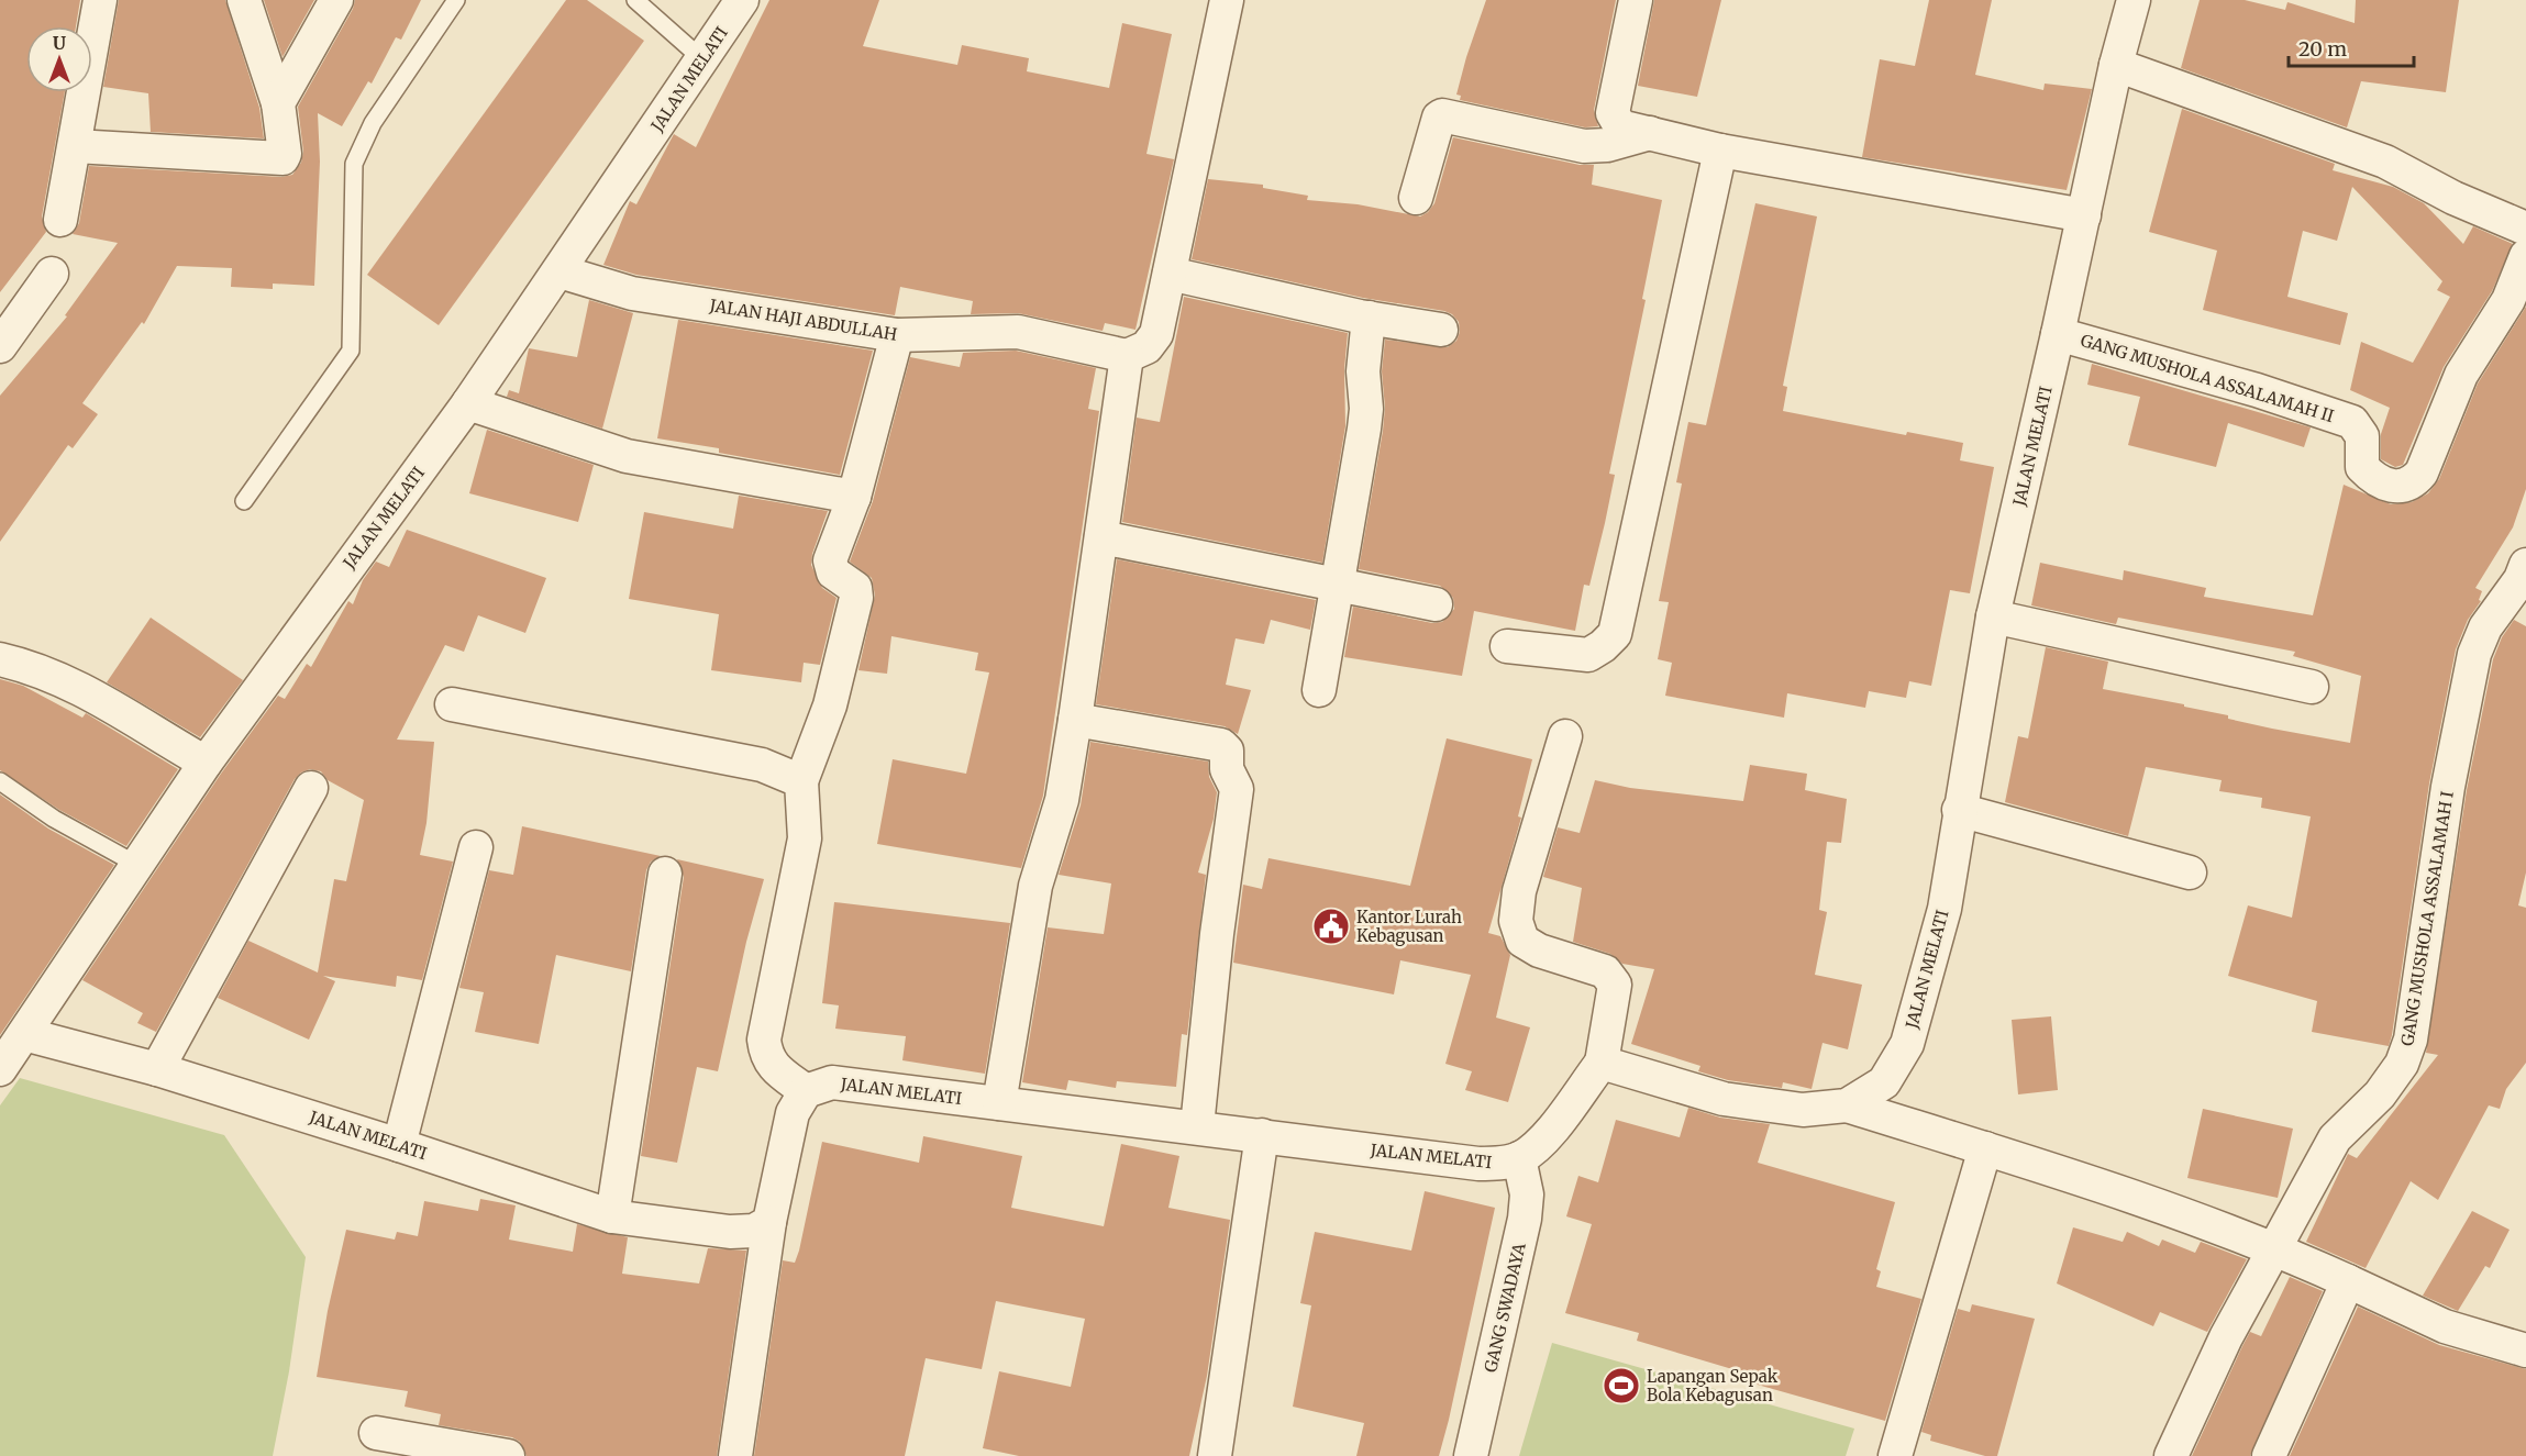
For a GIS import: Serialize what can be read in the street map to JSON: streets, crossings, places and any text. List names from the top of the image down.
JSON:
{
  "streets": {
    "street": [
      "JALAN MELATI",
      "JALAN HAJI ABDULLAH",
      "GANG MUSHOLA ASSALAMAH II",
      "GANG MUSHOLA ASSALAMAH I",
      "GANG SWADAYA"
    ]
  },
  "crossings": [
    ["JALAN MELATI", "JALAN HAJI ABDULLAH"],
    ["JALAN MELATI", "GANG MUSHOLA ASSALAMAH II"],
    ["JALAN MELATI", "GANG SWADAYA"]
  ],
  "places": {
    "public building": ["Kantor Lurah Kebagusan"],
    "sports": ["Lapangan Sepak Bola Kebagusan"]
  },
  "scale_bar": "20 m",
  "north": "top"
}
